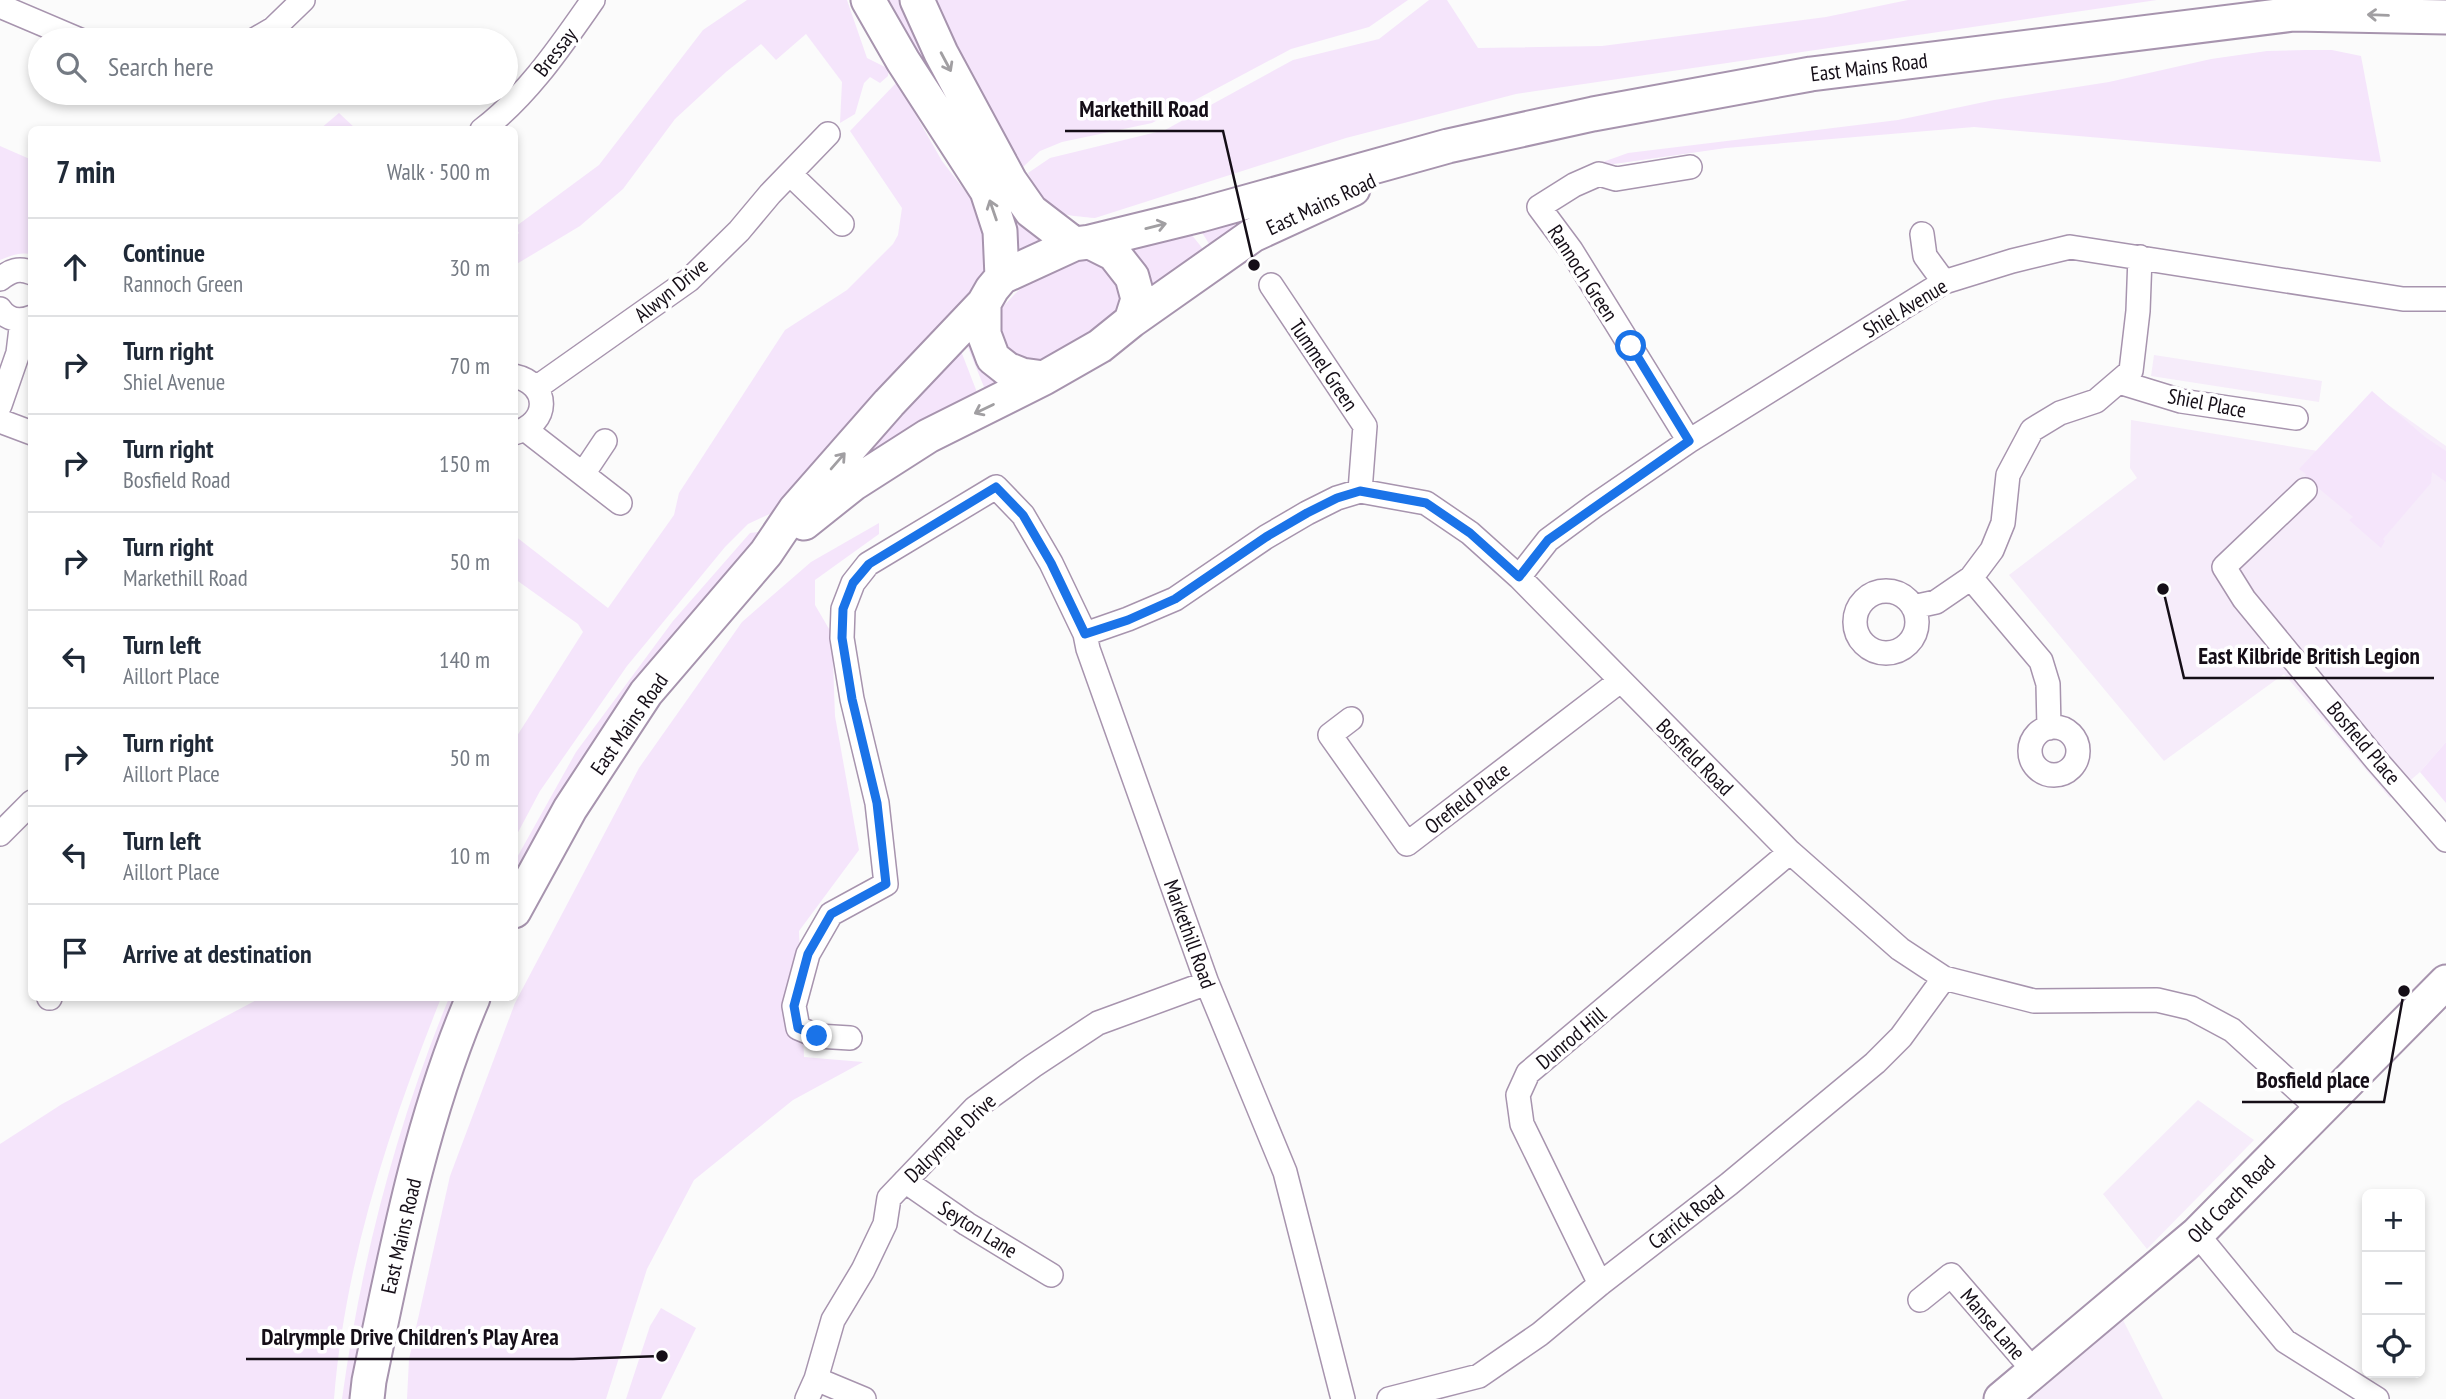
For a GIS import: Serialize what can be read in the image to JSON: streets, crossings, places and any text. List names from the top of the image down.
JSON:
{
  "streets": {
    "main road": ["East Mains Road", "Old Coach Road"],
    "street": [
      "Bressay",
      "Rannoch Green",
      "Alwyn Drive",
      "Shiel Avenue",
      "Tummel Green",
      "Shiel Place",
      "Bosfield Place",
      "Bosfield Road",
      "Orefield Place",
      "Markethill Road",
      "Dunrod Hill",
      "Dalrymple Drive",
      "Carrick Road",
      "Seyton Lane",
      "Manse Lane"
    ]
  },
  "crossings": [
    ["Rannoch Green", "Shiel Avenue"],
    ["Shiel Avenue", "Bosfield Road"],
    ["Tummel Green", "Bosfield Road"],
    ["Bosfield Road", "Orefield Place"],
    ["Bosfield Road", "Dunrod Hill"],
    ["Bosfield Road", "Old Coach Road"],
    ["Bosfield Road", "Carrick Road"],
    ["Markethill Road", "Dalrymple Drive"],
    ["Dunrod Hill", "Carrick Road"],
    ["Dalrymple Drive", "Seyton Lane"],
    ["Old Coach Road", "Manse Lane"]
  ],
  "places": [
    "Markethill Road",
    "East Kilbride British Legion",
    "Bosfield place",
    "Dalrymple Drive Children's Play Area"
  ],
  "page": {
    "search": "Search here",
    "heading": ["7 min", "Walk · 500 m"],
    "list": [
      ["Continue", "Rannoch Green", "30 m"],
      ["Turn right", "Shiel Avenue", "70 m"],
      ["Turn right", "Bosfield Road", "150 m"],
      ["Turn right", "Markethill Road", "50 m"],
      ["Turn left", "Aillort Place", "140 m"],
      ["Turn right", "Aillort Place", "50 m"],
      ["Turn left", "Aillort Place", "10 m"],
      "Arrive at destination"
    ],
    "map_buttons": ["+", "−"]
  }
}
